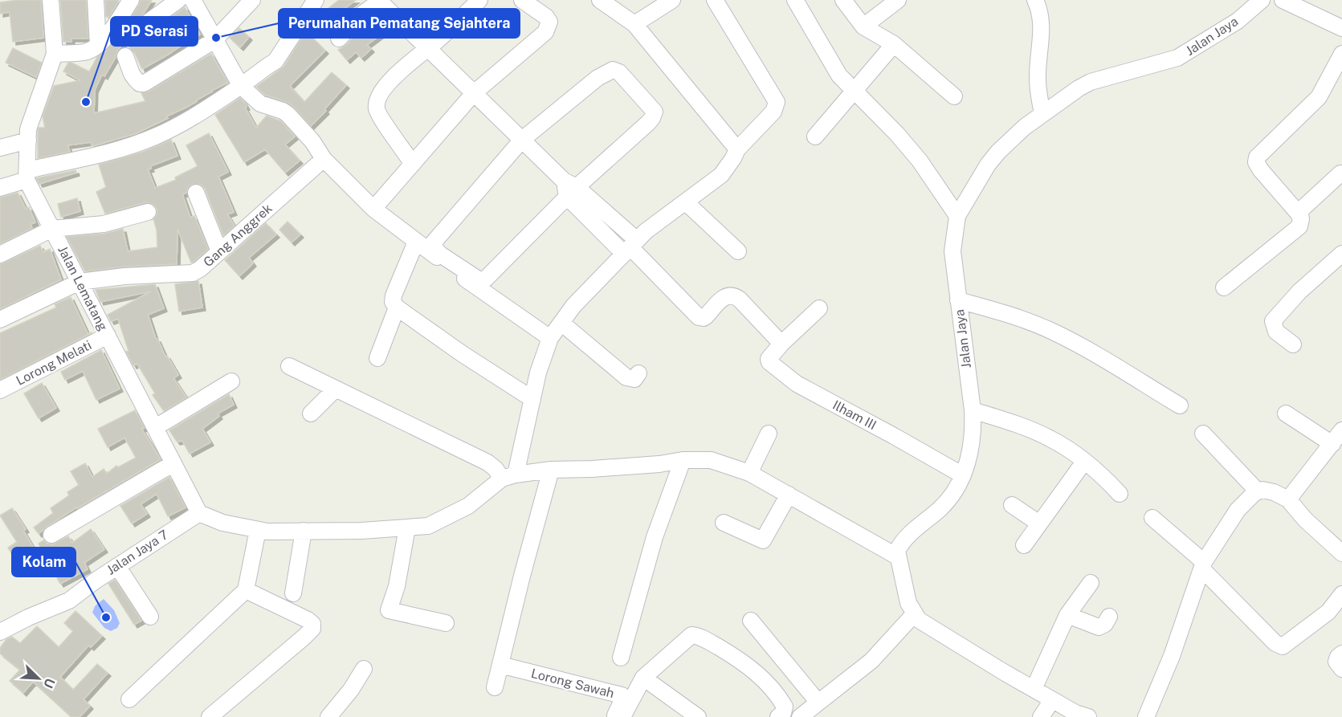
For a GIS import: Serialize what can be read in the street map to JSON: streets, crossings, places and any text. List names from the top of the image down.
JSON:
{
  "streets": {
    "street": [
      "Jalan Jaya",
      "Gang Anggrek",
      "Jalan Lematang",
      "Lorong Melati",
      "Ilham III",
      "Jalan Jaya 7",
      "Lorong Sawah"
    ]
  },
  "crossings": [
    ["Jalan Jaya", "Ilham III"],
    ["Gang Anggrek", "Jalan Lematang"],
    ["Jalan Lematang", "Lorong Melati"],
    ["Jalan Lematang", "Jalan Jaya 7"]
  ],
  "places": ["Perumahan Pematang Sejahtera", "PD Serasi", "Kolam"],
  "north": "bottom right"
}
